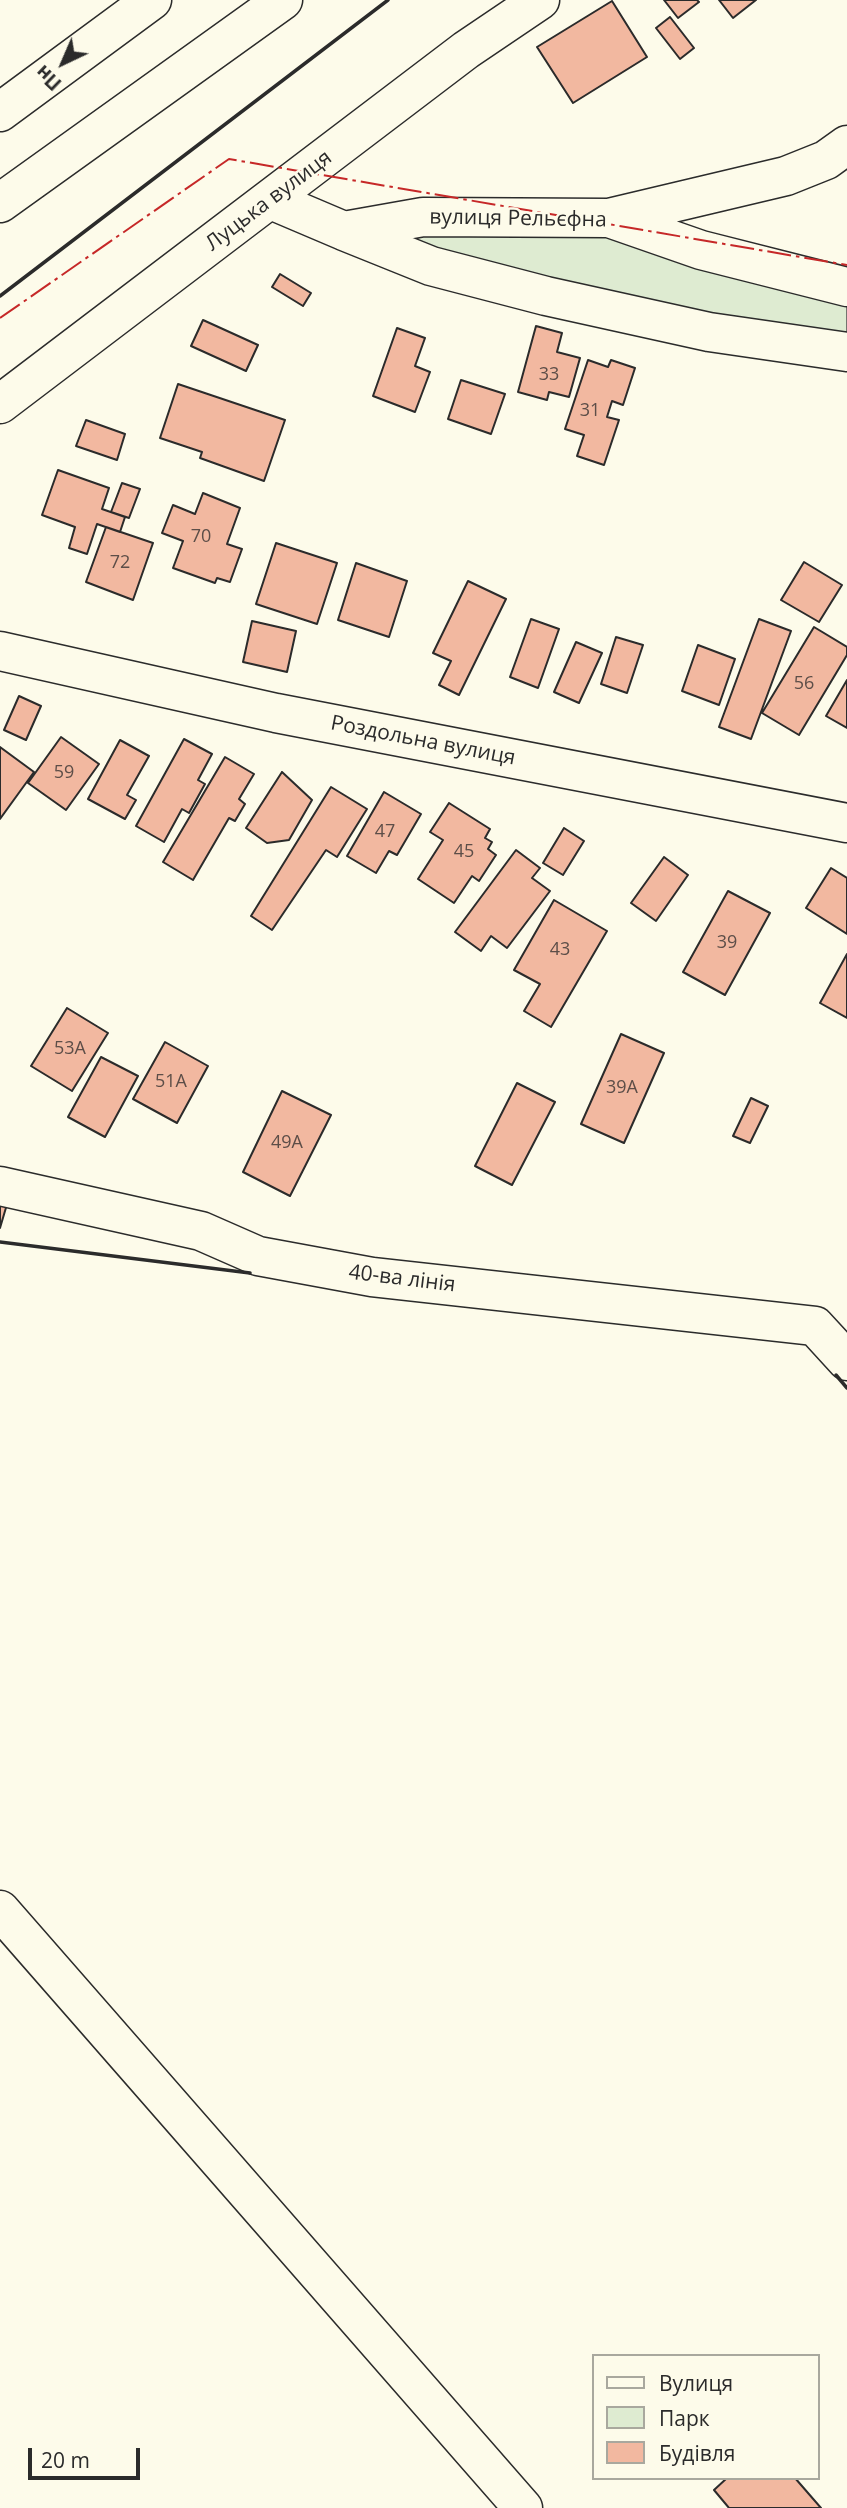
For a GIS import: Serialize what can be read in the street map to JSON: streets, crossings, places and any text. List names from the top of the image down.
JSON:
{
  "streets": {
    "street": [
      "Луцька вулиця",
      "вулиця Рельєфна",
      "Роздольна вулиця",
      "40-ва лінія"
    ]
  },
  "house_numbers": [
    "33",
    "31",
    "70",
    "72",
    "56",
    "59",
    "47",
    "45",
    "39",
    "43",
    "53А",
    "51А",
    "39А",
    "49А"
  ],
  "legend": ["Вулиця", "Парк", "Будівля"],
  "scale_bar": "20 m",
  "north": "bottom left"
}
